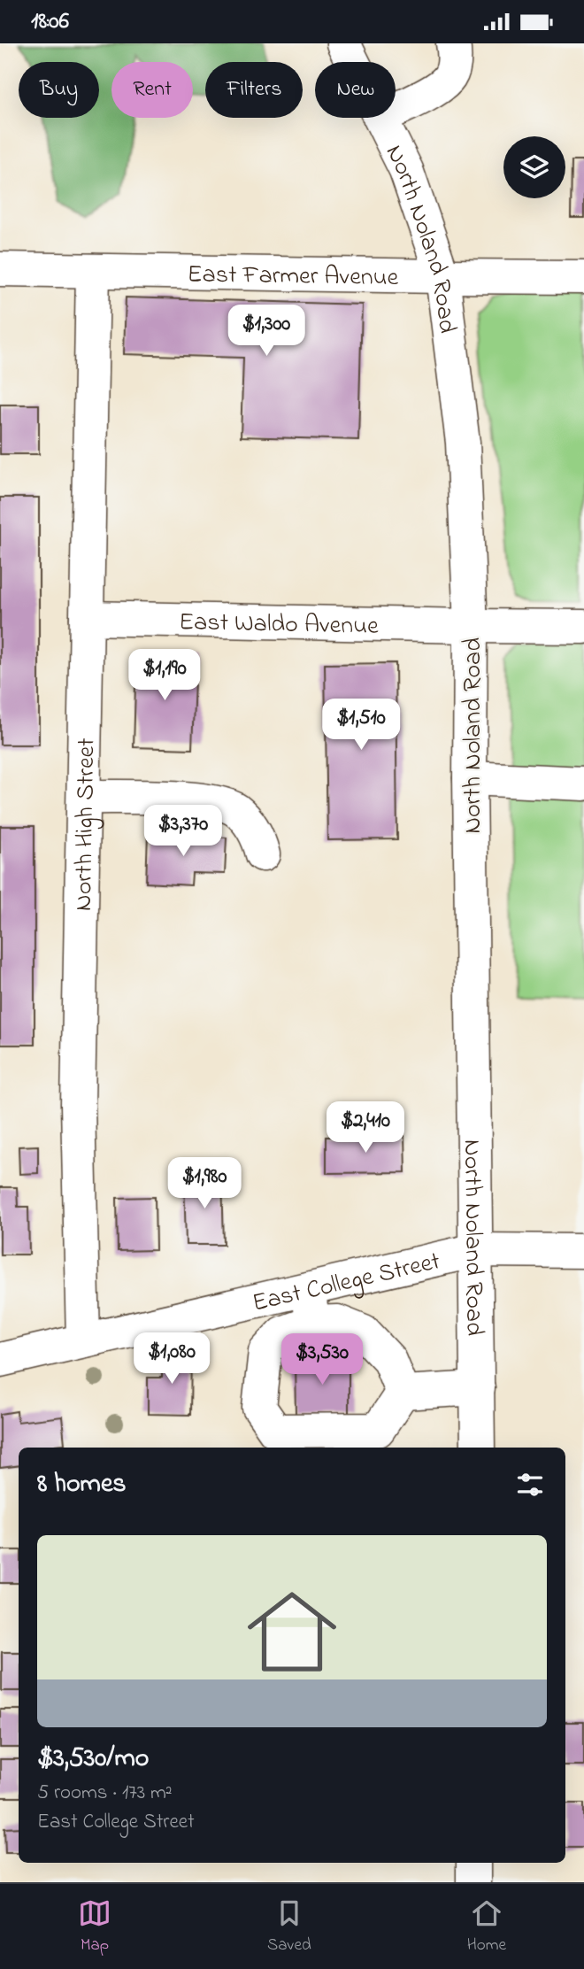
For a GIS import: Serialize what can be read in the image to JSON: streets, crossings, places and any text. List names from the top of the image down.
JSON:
{
  "streets": {
    "street": [
      "North Noland Road",
      "East Farmer Avenue",
      "East Waldo Avenue",
      "North High Street",
      "East College Street"
    ]
  },
  "crossings": [
    ["North Noland Road", "East Farmer Avenue"],
    ["North Noland Road", "East Waldo Avenue"],
    ["North Noland Road", "East College Street"],
    ["East Farmer Avenue", "North High Street"],
    ["East Waldo Avenue", "North High Street"],
    ["North High Street", "East College Street"]
  ],
  "page": {
    "status": "18:06",
    "chip": [
      "Buy",
      "Rent",
      "Filters",
      "New"
    ],
    "price": [
      "$1,300",
      "$1,190",
      "$1,510",
      "$3,370",
      "$2,410",
      "$1,980",
      "$1,080",
      "$3,530"
    ],
    "heading": "8 homes",
    "list": [
      {
        "name": "$3,530/mo",
        "note": "5 rooms · 173 m² · East College Street"
      }
    ],
    "tabs": ["Map", "Saved", "Home"]
  }
}
